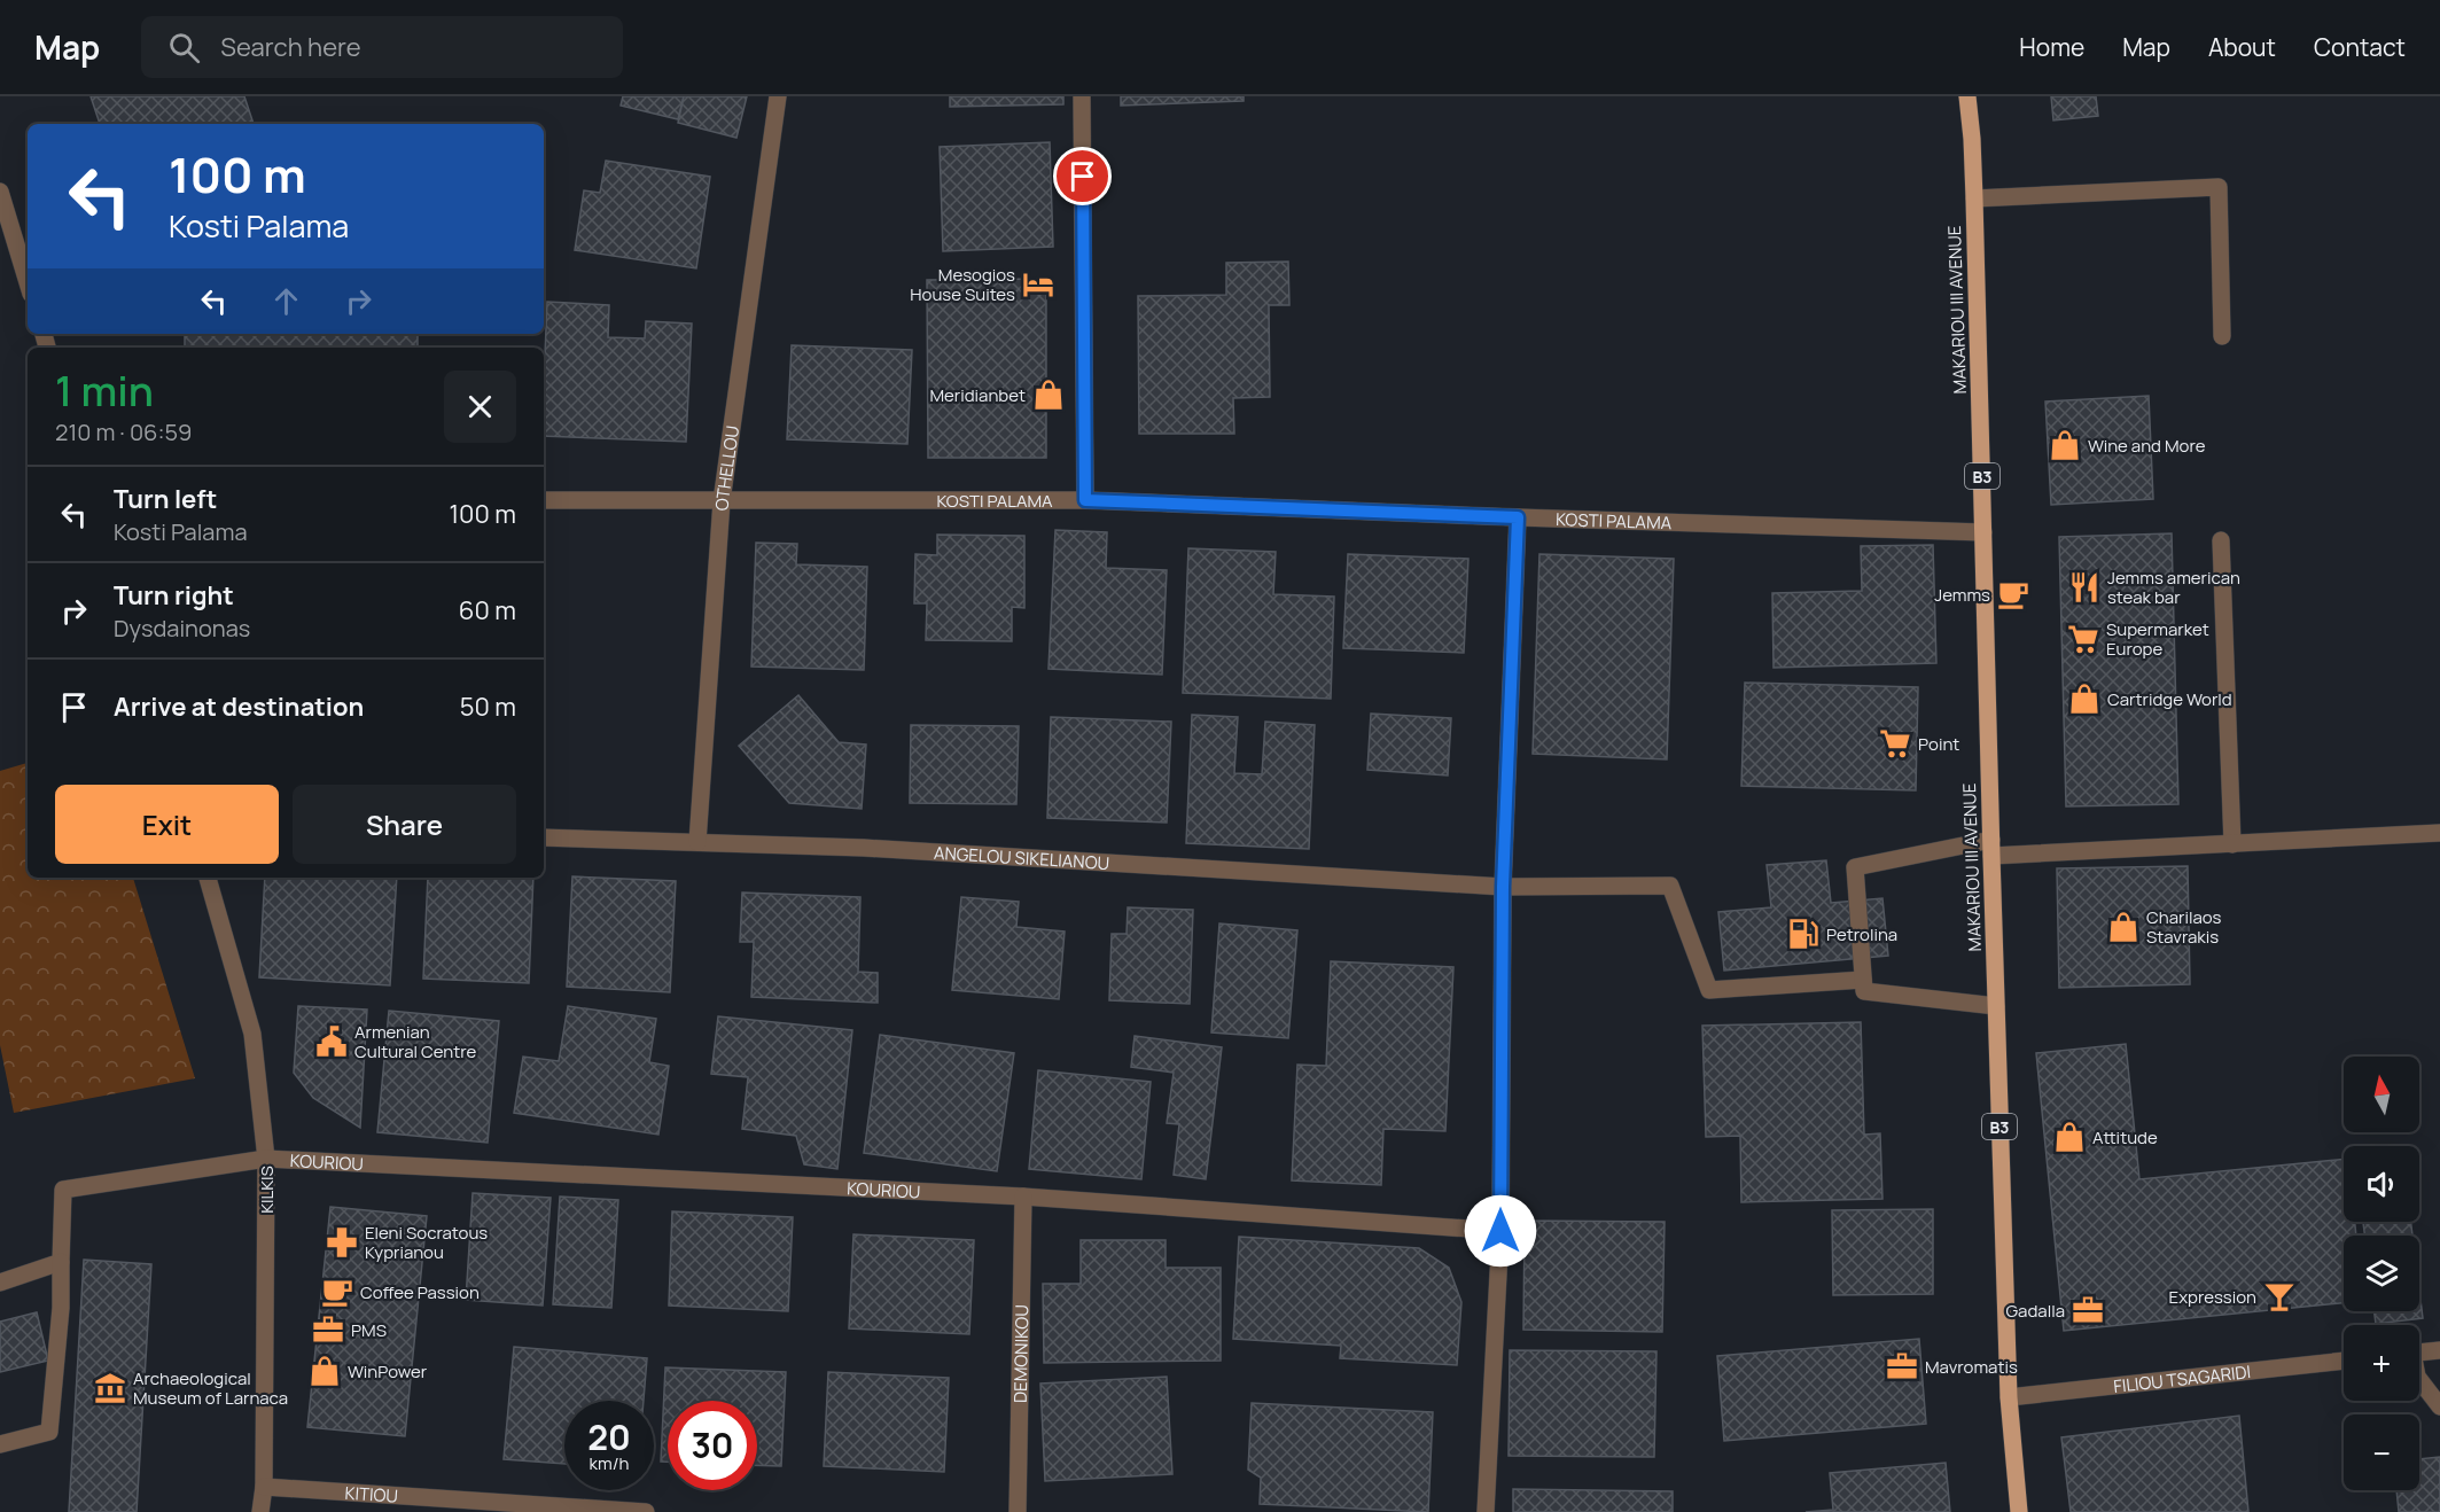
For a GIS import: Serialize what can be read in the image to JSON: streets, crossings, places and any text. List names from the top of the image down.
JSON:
{
  "streets": {
    "main road": ["MAKARIOU III AVENUE", "B3"],
    "street": [
      "OTHELLOU",
      "KOSTI PALAMA",
      "ANGELOU SIKELIANOU",
      "KOURIOU",
      "KILKIS",
      "DEMONIKOU",
      "FILIOU TSAGARIDI",
      "KITIOU"
    ]
  },
  "crossings": [
    ["MAKARIOU III AVENUE", "KOSTI PALAMA"],
    ["MAKARIOU III AVENUE", "FILIOU TSAGARIDI"],
    ["OTHELLOU", "KOSTI PALAMA"],
    ["OTHELLOU", "ANGELOU SIKELIANOU"],
    ["KOURIOU", "KILKIS"],
    ["KOURIOU", "DEMONIKOU"],
    ["KILKIS", "KITIOU"]
  ],
  "places": {
    "hotel": ["Mesogios House Suites"],
    "shop": [
      "Meridianbet",
      "Wine and More",
      "Cartridge World",
      "Charilaos Stavrakis",
      "Attitude",
      "WinPower"
    ],
    "restaurant": ["Jemms american steak bar"],
    "cafe": ["Jemms", "Coffee Passion"],
    "supermarket": ["Supermarket Europe", "Point"],
    "fuel station": ["Petrolina"],
    "public building": ["Armenian Cultural Centre"],
    "pharmacy": ["Eleni Socratous Kyprianou"],
    "bar": ["Expression"],
    "office": ["Gadalla", "PMS", "Mavromatis"],
    "museum": ["Archaeological Museum of Larnaca"]
  },
  "north": "top",
  "page": {
    "header": "Map",
    "search": "Search here",
    "nav": [
      "Home",
      "Map",
      "About",
      "Contact"
    ],
    "turn": ["100 m", "Kosti Palama"],
    "heading": ["1 min", "210 m · 06:59"],
    "list": [
      {
        "name": "Turn left",
        "note": "Kosti Palama",
        "value": "100 m"
      },
      {
        "name": "Turn right",
        "note": "Dysdainonas",
        "value": "60 m"
      },
      {
        "name": "Arrive at destination",
        "value": "50 m"
      }
    ],
    "buttons": ["Exit", "Share"],
    "map_buttons": ["+", "−"],
    "speed": "20 km/h",
    "limit": "30"
  }
}
